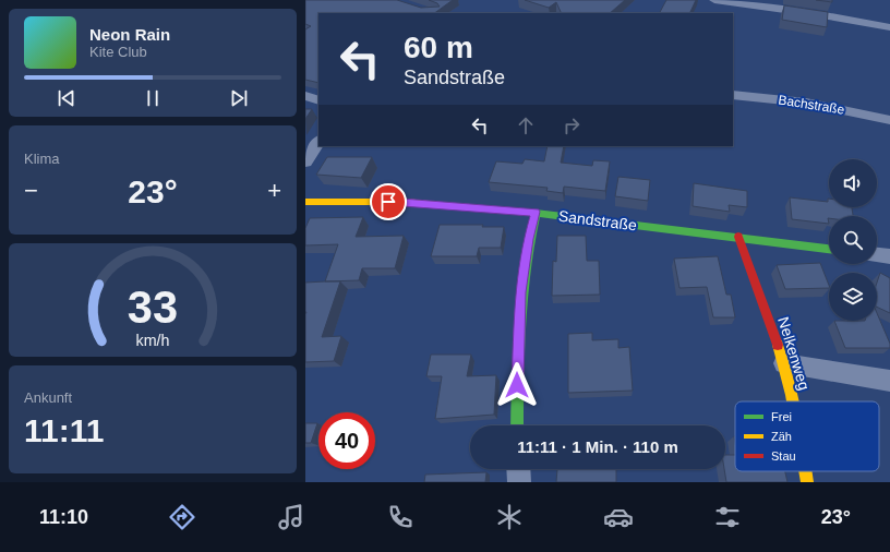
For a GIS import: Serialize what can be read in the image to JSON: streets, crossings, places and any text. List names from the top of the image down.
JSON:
{
  "streets": {
    "street": ["Bachstraße", "Sandstraße", "Nelkenweg"]
  },
  "crossings": [
    ["Sandstraße", "Nelkenweg"]
  ],
  "legend": ["Frei", "Zäh", "Stau"],
  "page": {
    "turn": ["60 m", "Sandstraße"],
    "song": ["Neon Rain", "Kite Club"],
    "tile": [
      "Klima",
      ["Ankunft", "11:11"]
    ],
    "heat": ["−", "23°", "+"],
    "limit": "40",
    "trip": "11:11 · 1 Min. · 110 m",
    "tabs": ["11:10", "23°"],
    "gauge": ["33", "km/h"]
  }
}
